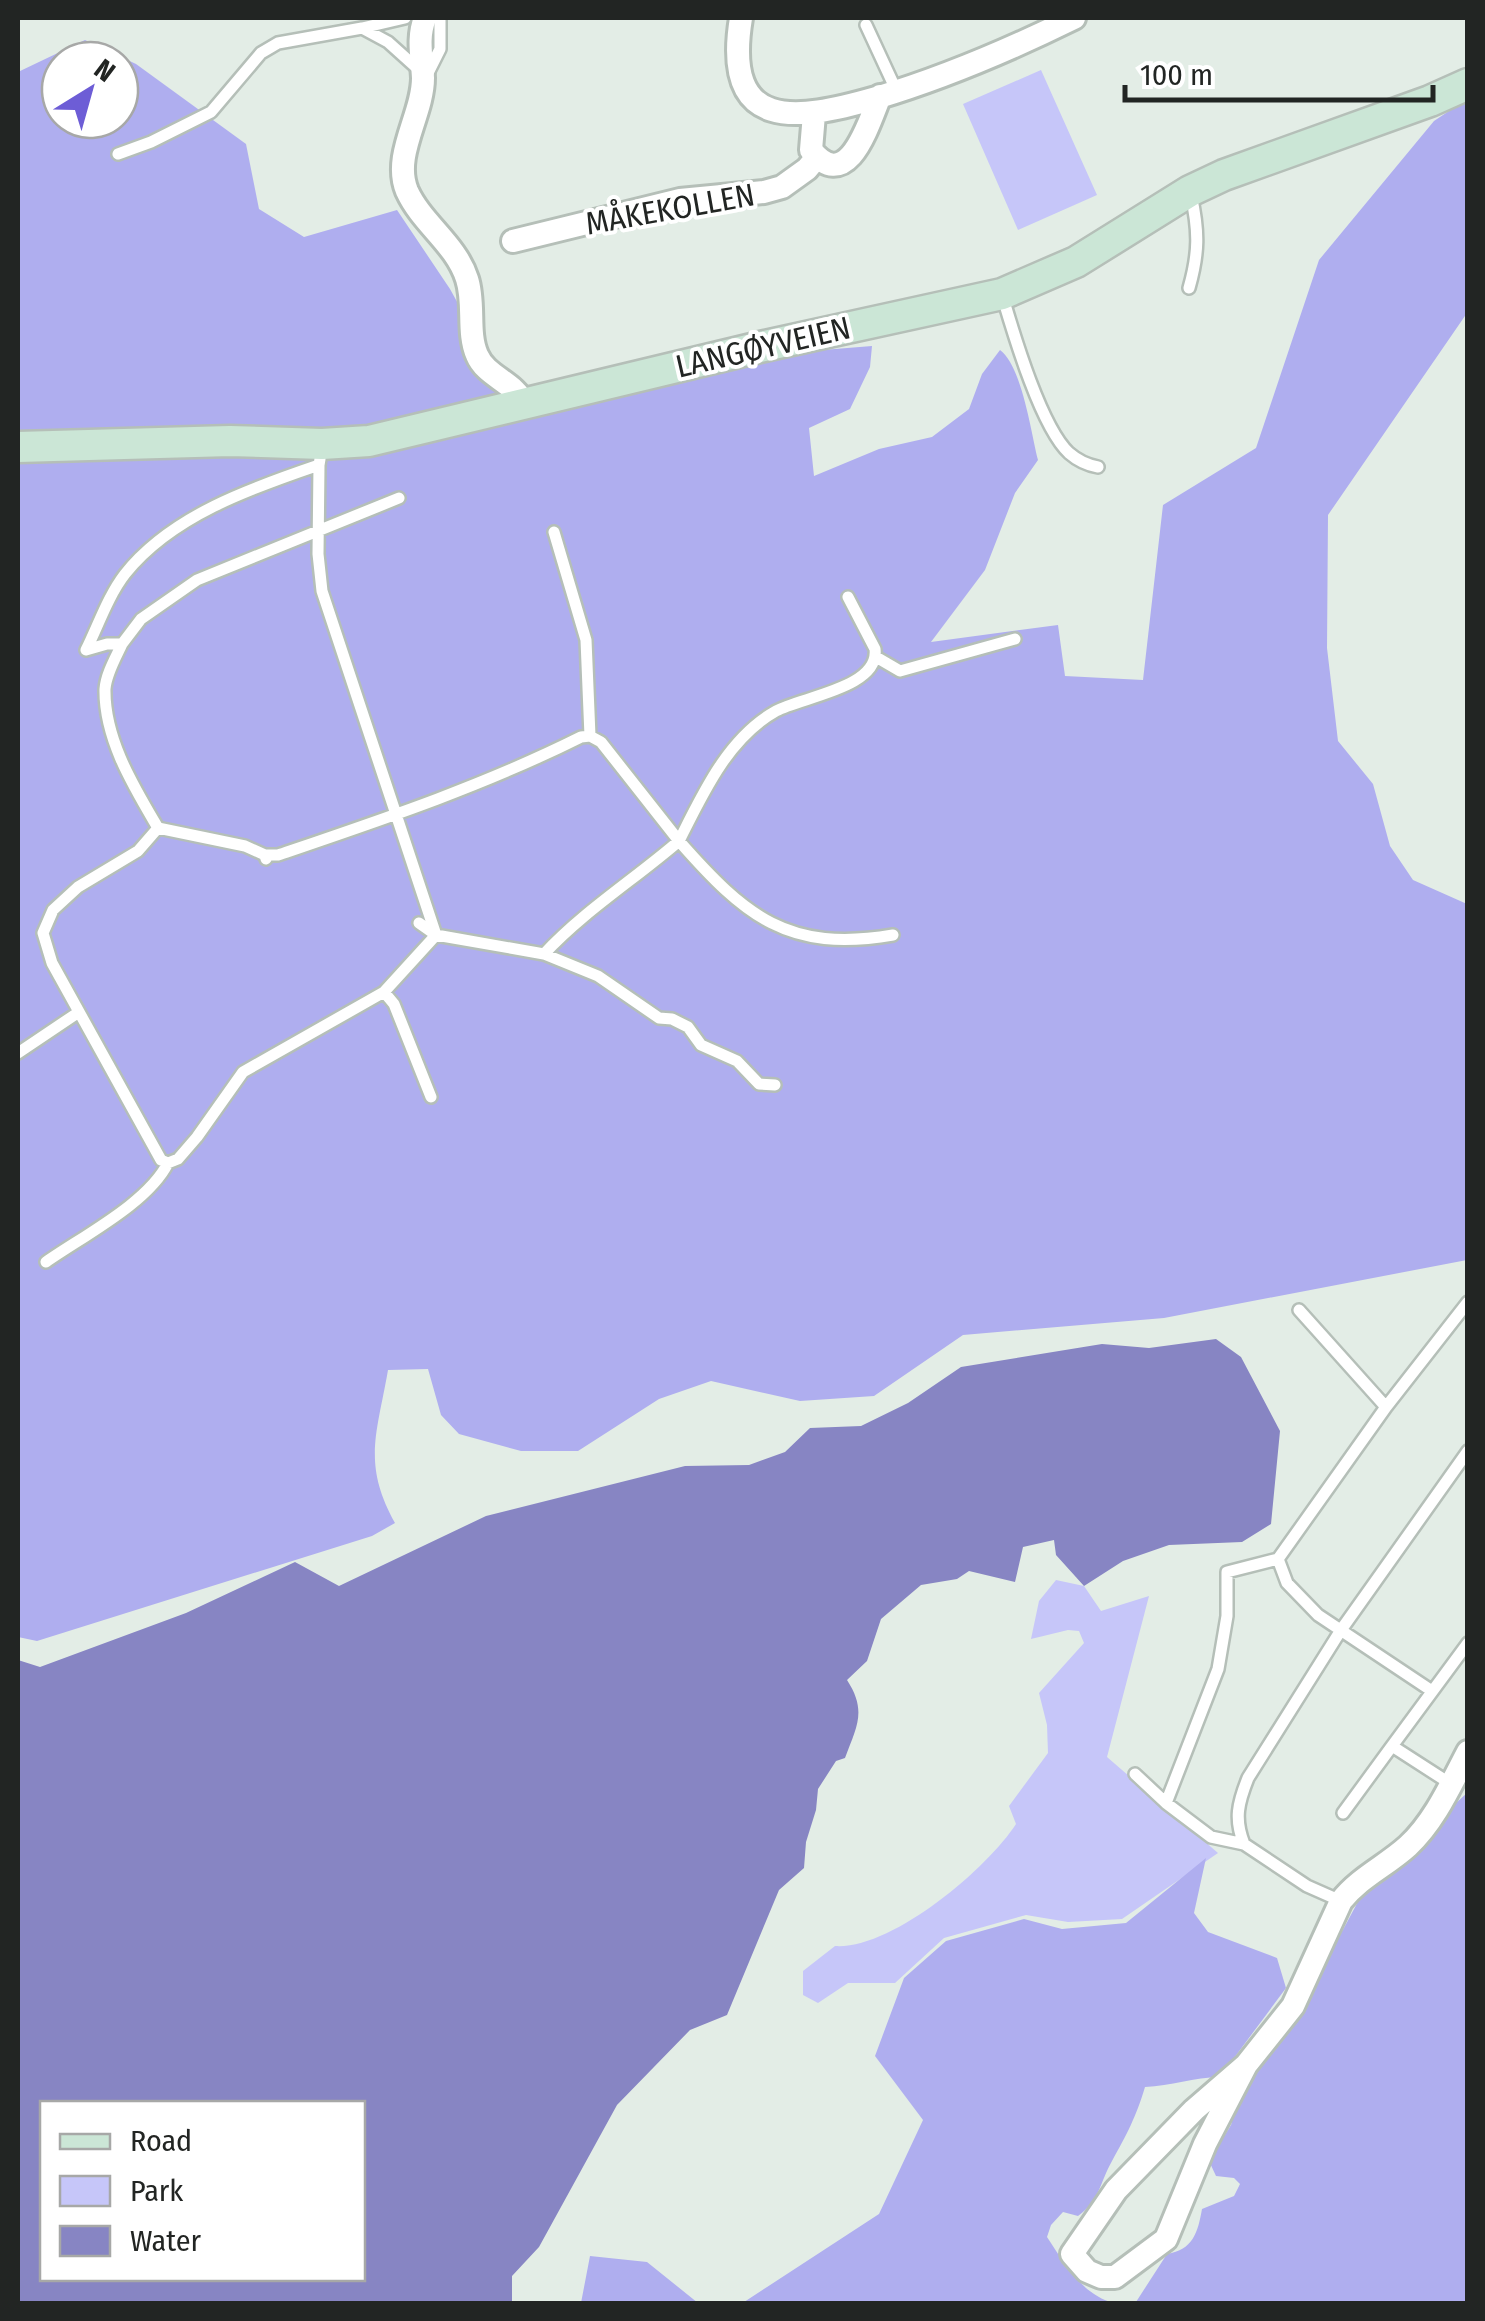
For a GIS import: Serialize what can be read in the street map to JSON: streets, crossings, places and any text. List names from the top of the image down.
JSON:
{
  "streets": {
    "main road": ["LANGØYVEIEN"],
    "street": ["MÅKEKOLLEN"]
  },
  "legend": ["Road", "Park", "Water"],
  "scale_bar": "100 m",
  "north": "top right"
}
